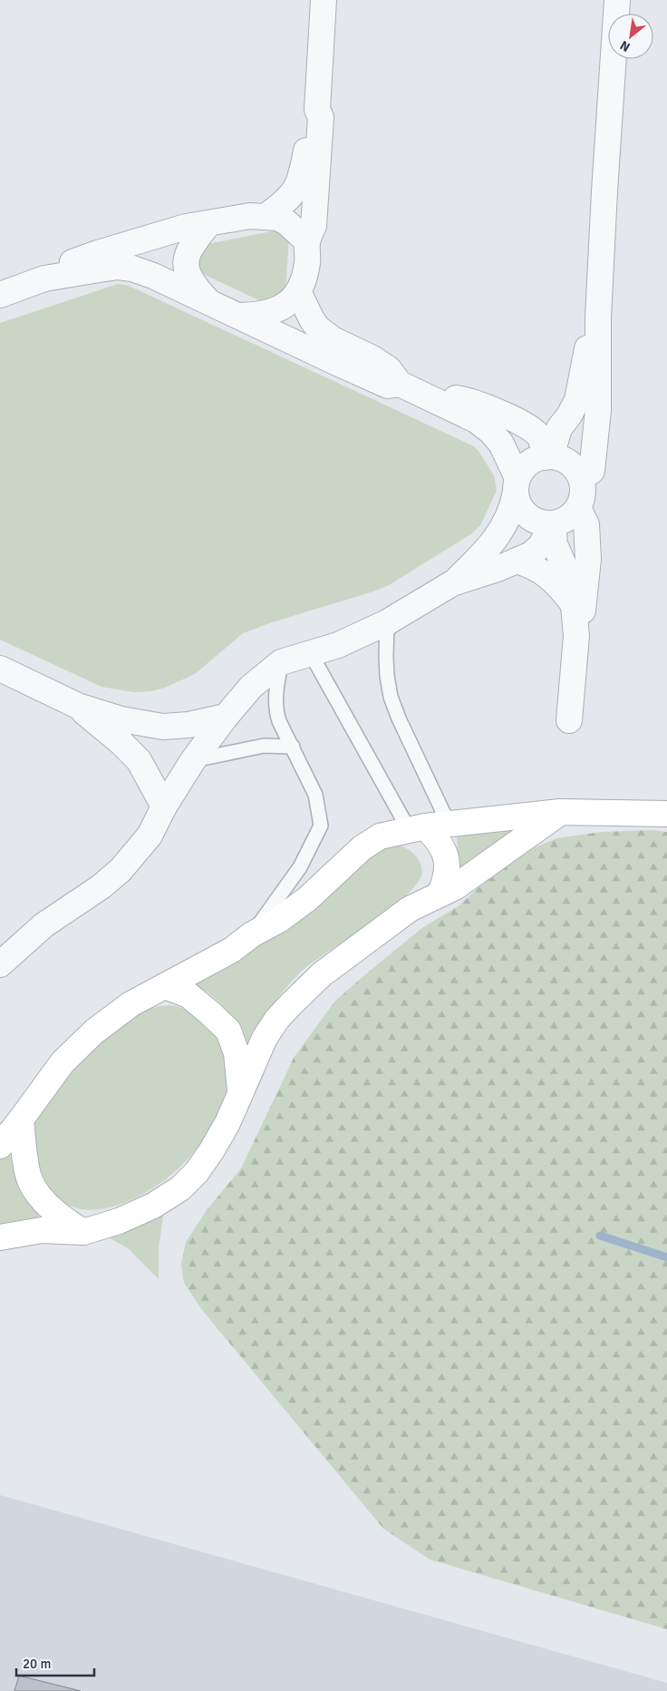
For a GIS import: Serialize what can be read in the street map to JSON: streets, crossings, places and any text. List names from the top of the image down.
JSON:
{
  "scale_bar": "20 m",
  "north": "bottom left"
}
